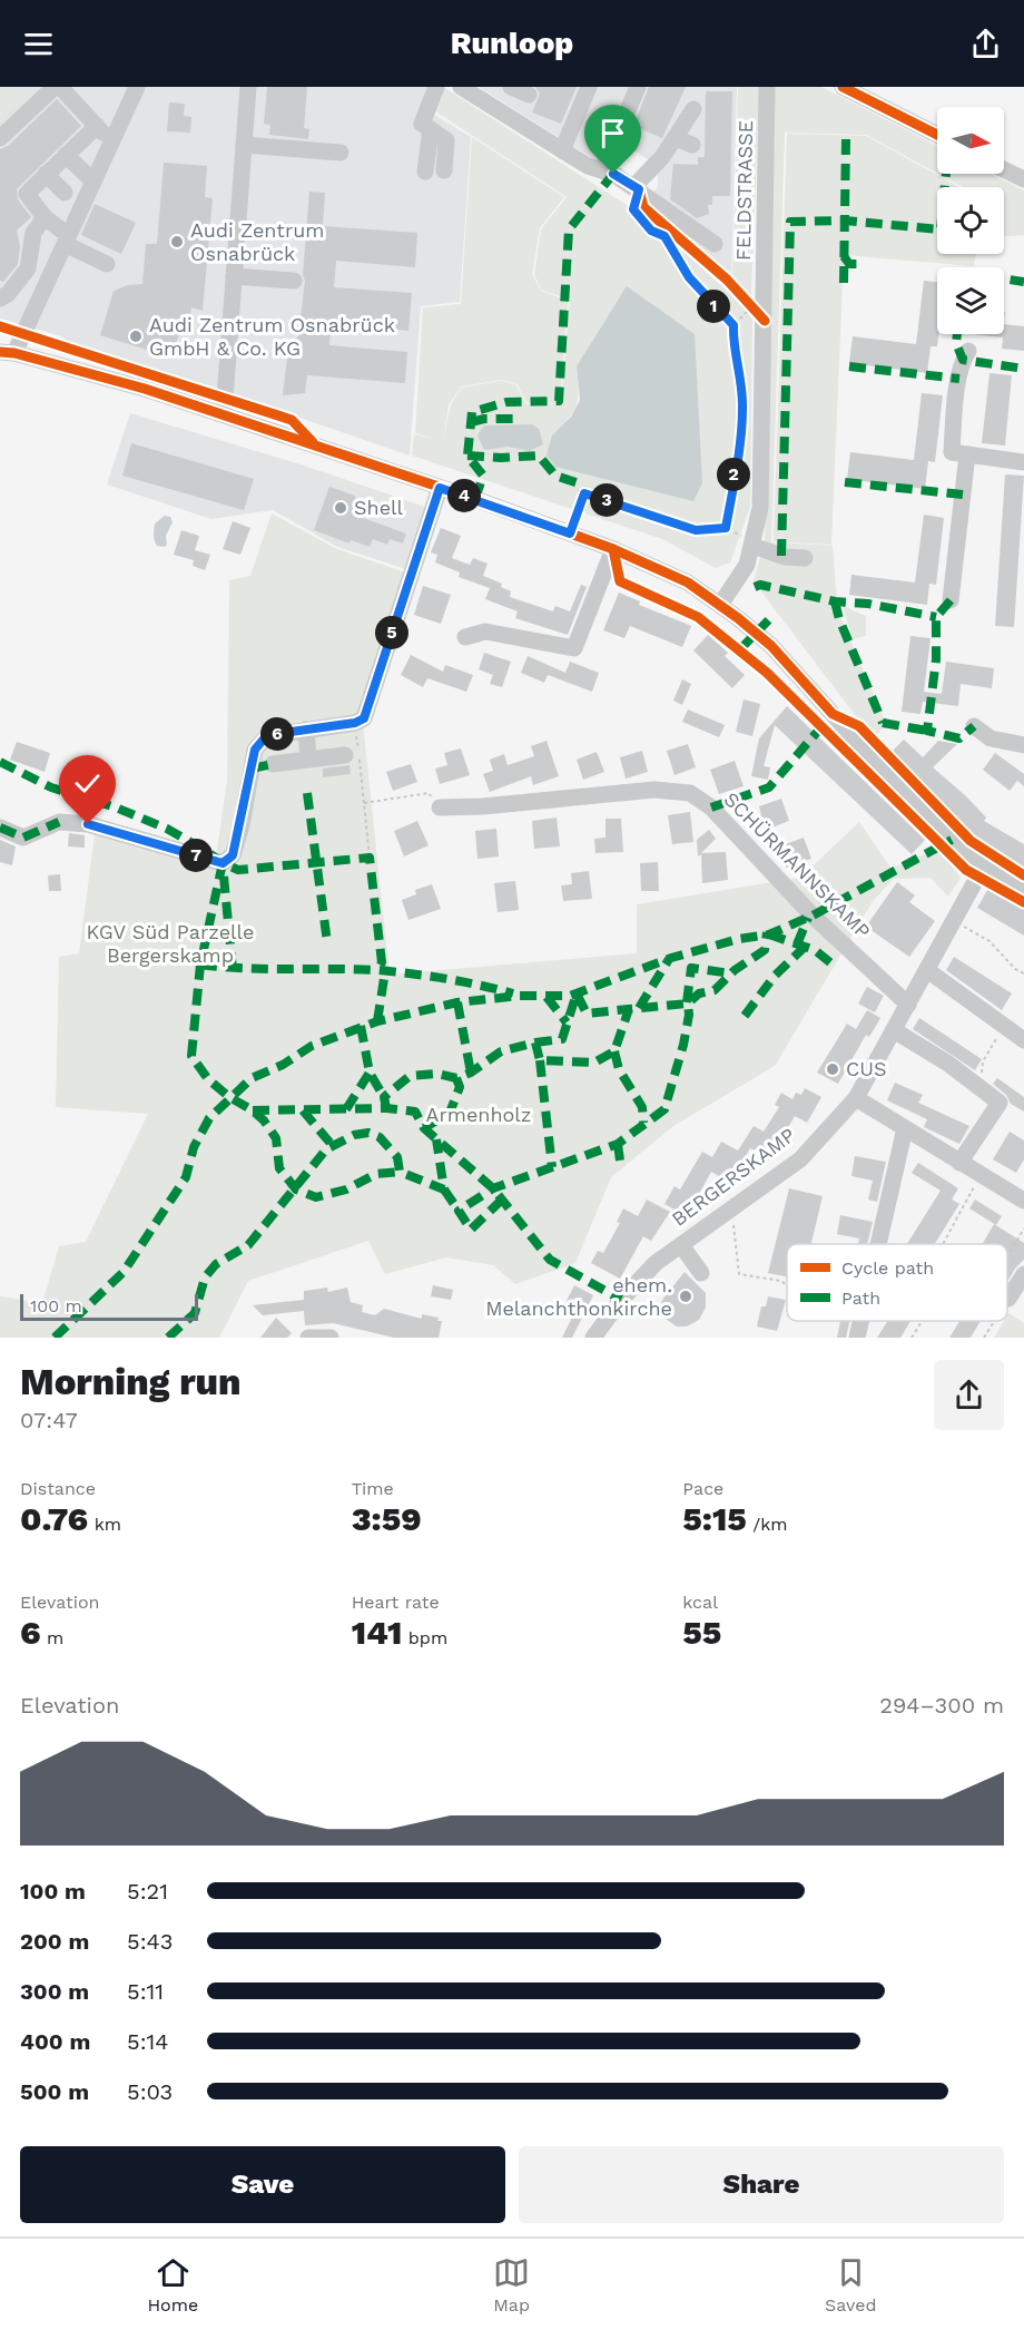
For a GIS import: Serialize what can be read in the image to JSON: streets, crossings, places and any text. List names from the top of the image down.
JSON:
{
  "streets": {
    "street": ["FELDSTRASSE", "SCHÜRMANNSKAMP", "BERGERSKAMP"]
  },
  "crossings": [
    ["SCHÜRMANNSKAMP", "BERGERSKAMP"]
  ],
  "parks": ["KGV Süd Parzelle Bergerskamp", "Armenholz"],
  "places": [
    "Audi Zentrum Osnabrück",
    "Audi Zentrum Osnabrück GmbH & Co. KG",
    "Shell",
    "CUS",
    "ehem. Melanchthonkirche"
  ],
  "legend": ["Cycle path", "Path"],
  "scale_bar": "100 m",
  "north": "right",
  "page": {
    "header": "Runloop",
    "pins": [
      "1",
      "2",
      "4",
      "3",
      "5",
      "6",
      "7"
    ],
    "scale": "100 m",
    "heading": ["Morning run", "07:47"],
    "stats": [
      ["Distance", "0.76 km"],
      ["Time", "3:59"],
      ["Pace", "5:15 /km"],
      ["Elevation", "6 m"],
      ["Heart rate", "141 bpm"],
      ["kcal", "55"]
    ],
    "chart": ["Elevation", "294–300 m"],
    "list": [
      {
        "name": "100 m",
        "note": "5:21"
      },
      {
        "name": "200 m",
        "note": "5:43"
      },
      {
        "name": "300 m",
        "note": "5:11"
      },
      {
        "name": "400 m",
        "note": "5:14"
      },
      {
        "name": "500 m",
        "note": "5:03"
      }
    ],
    "buttons": ["Save", "Share"],
    "tabs": ["Home", "Map", "Saved"]
  }
}
